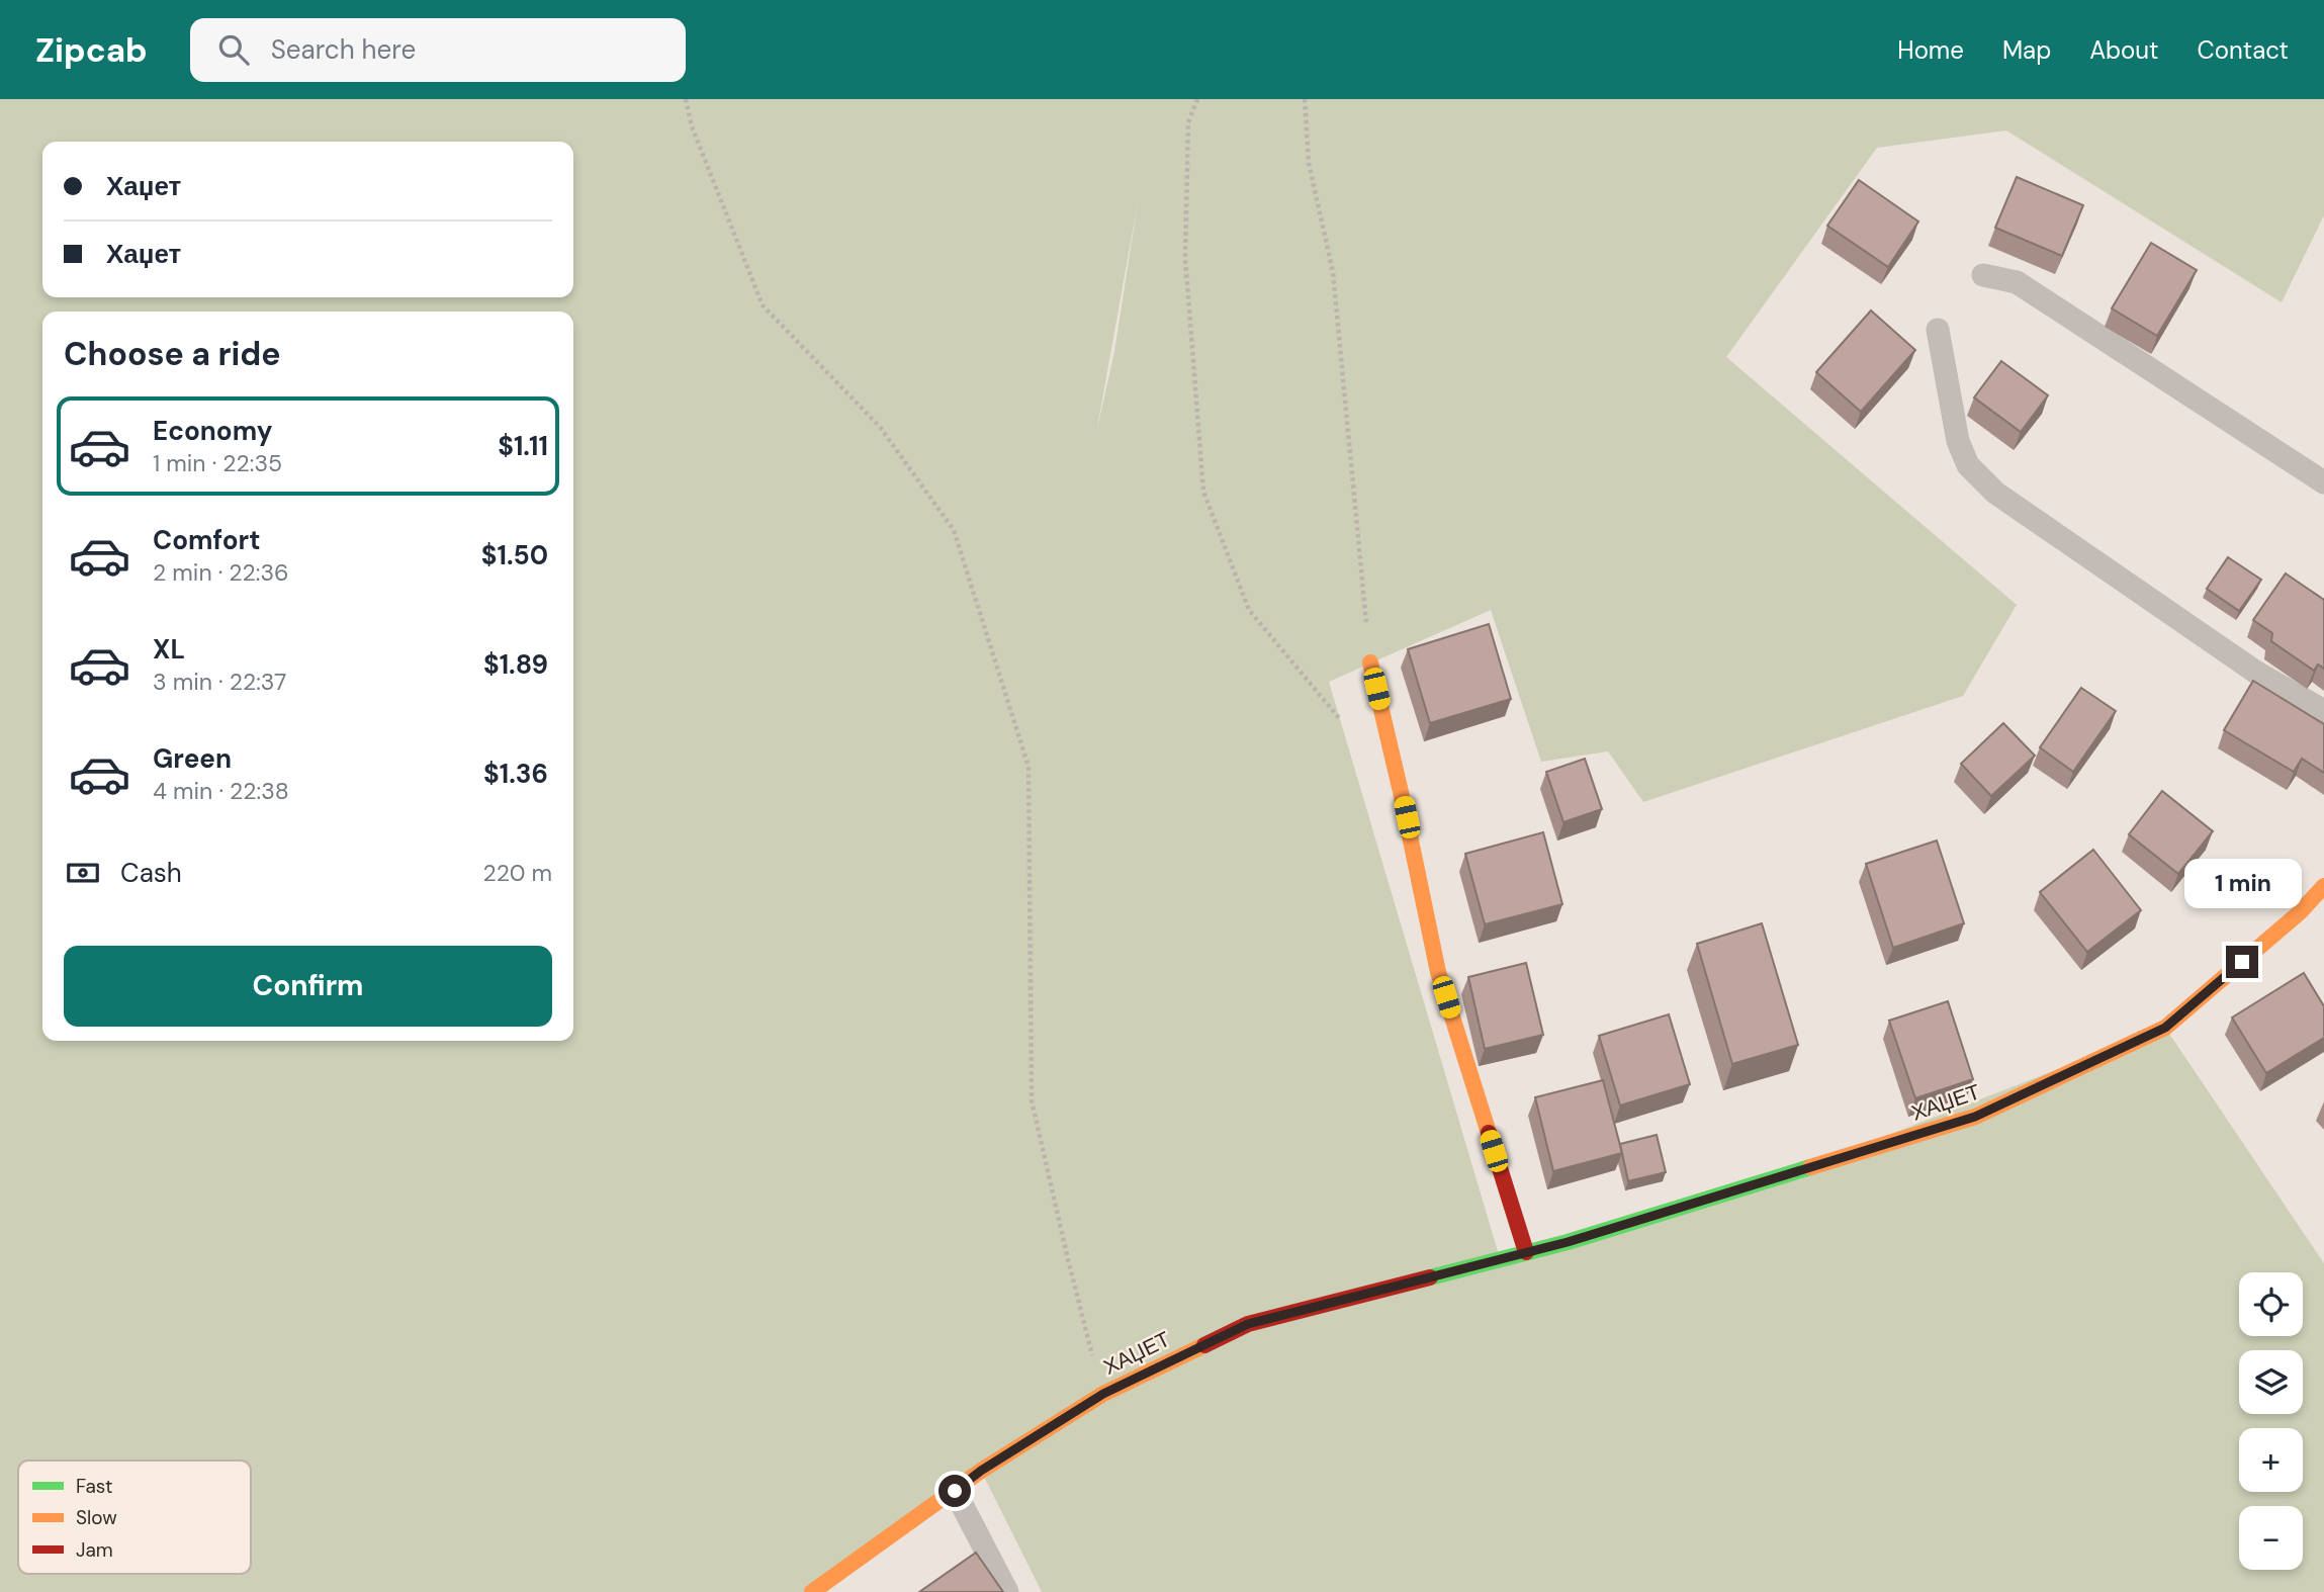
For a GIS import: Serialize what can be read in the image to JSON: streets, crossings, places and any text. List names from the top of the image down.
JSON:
{
  "streets": {
    "street": ["ХАЏЕТ"]
  },
  "legend": ["Fast", "Slow", "Jam"],
  "page": {
    "header": "Zipcab",
    "search": "Search here",
    "nav": [
      "Home",
      "Map",
      "About",
      "Contact"
    ],
    "banner": ["Хаџет", "Хаџет"],
    "heading": "Choose a ride",
    "list": [
      {
        "name": "Economy",
        "note": "1 min · 22:35",
        "value": "$1.11"
      },
      {
        "name": "Comfort",
        "note": "2 min · 22:36",
        "value": "$1.50"
      },
      {
        "name": "XL",
        "note": "3 min · 22:37",
        "value": "$1.89"
      },
      {
        "name": "Green",
        "note": "4 min · 22:38",
        "value": "$1.36"
      }
    ],
    "pay": ["Cash", "220 m"],
    "bubble": "1 min",
    "buttons": "Confirm",
    "map_buttons": ["+", "−"]
  }
}
